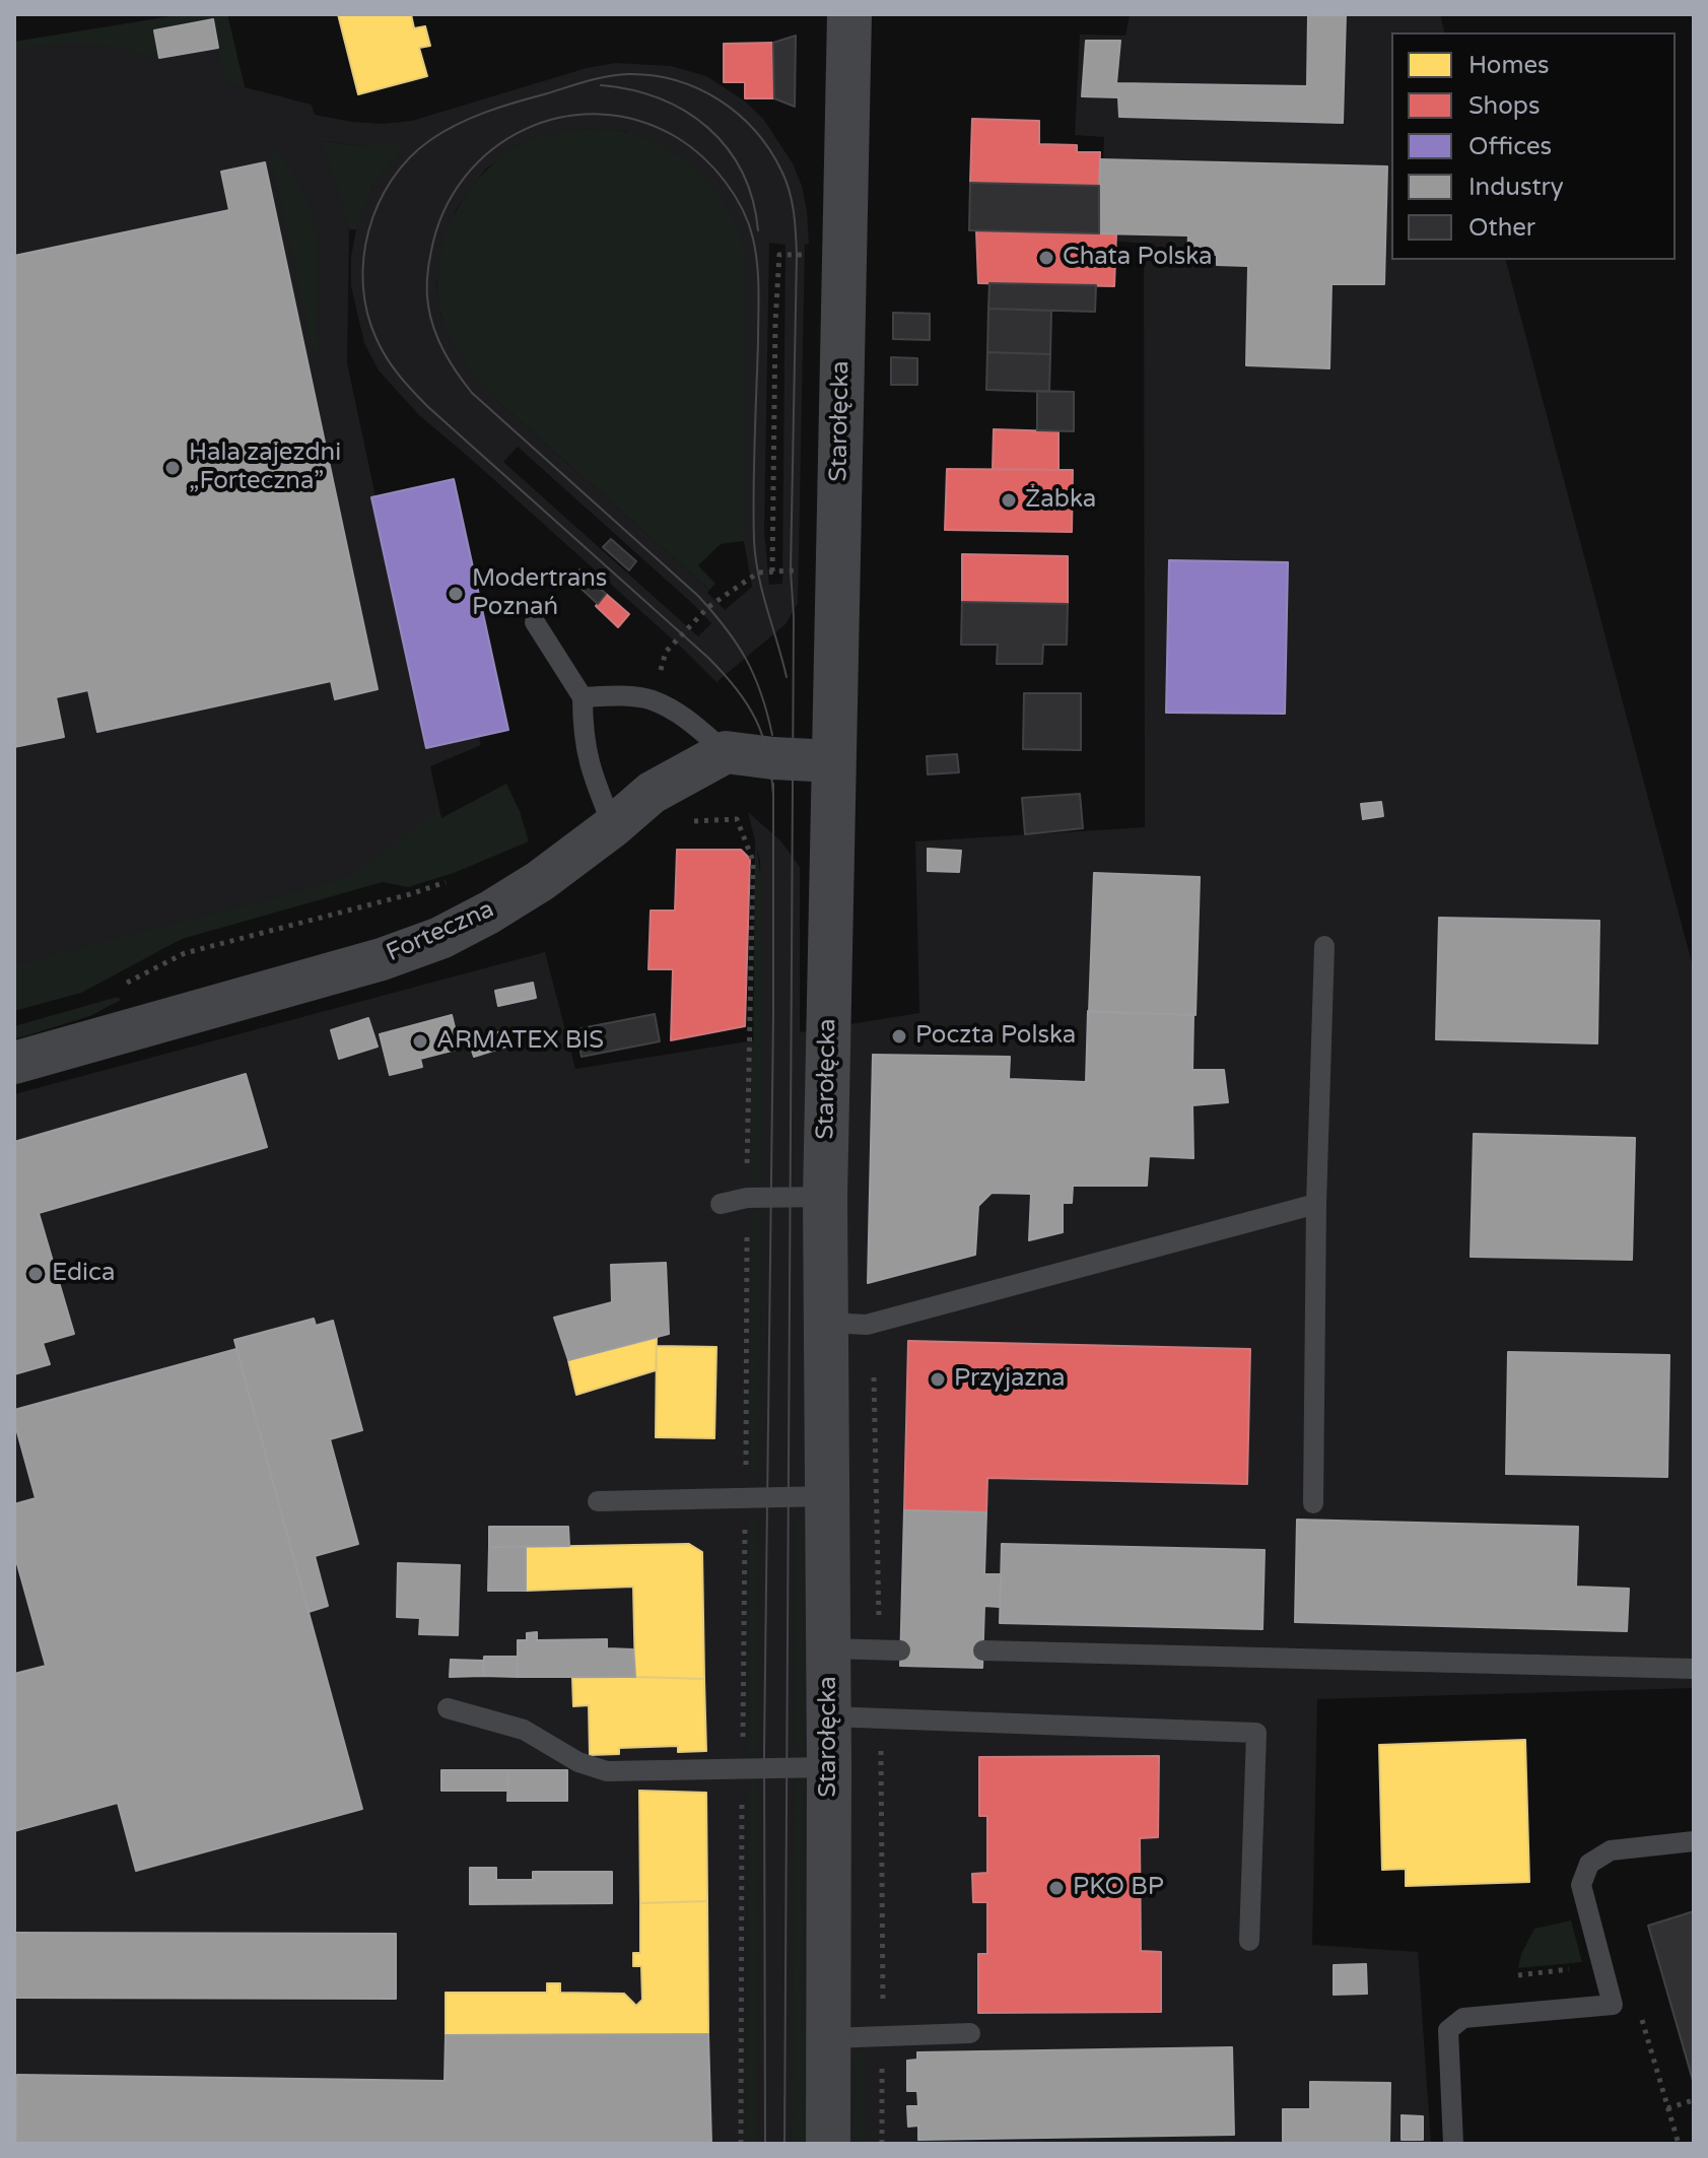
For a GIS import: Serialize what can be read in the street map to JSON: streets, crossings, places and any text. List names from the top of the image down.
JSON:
{
  "streets": {
    "street": ["Starołęcka", "Forteczna"]
  },
  "places": [
    "Chata Polska",
    "Hala zajezdni „Forteczna”",
    "Żabka",
    "Modertrans Poznań",
    "Poczta Polska",
    "ARMATEX BIS",
    "Edica",
    "Przyjazna",
    "PKO BP"
  ],
  "legend": [
    "Homes",
    "Shops",
    "Offices",
    "Industry",
    "Other"
  ]
}
